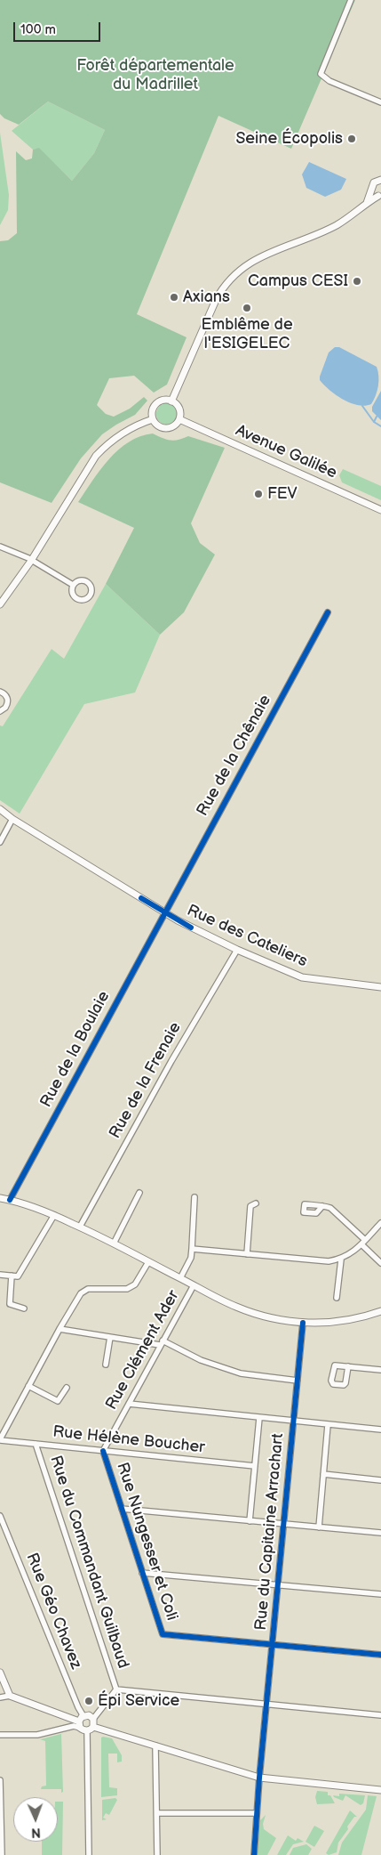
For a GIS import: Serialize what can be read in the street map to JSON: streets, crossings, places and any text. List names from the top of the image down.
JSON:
{
  "streets": {
    "street": [
      "Avenue Galilée",
      "Rue de la Chênaie",
      "Rue des Cateliers",
      "Rue de la Boulaie",
      "Rue de la Frenaie",
      "Rue Clément Ader",
      "Rue Hélène Boucher",
      "Rue du Capitaine Arrachart",
      "Rue Nungesser et Coli",
      "Rue du Commandant Guilbaud",
      "Rue Géo Chavez"
    ]
  },
  "crossings": [
    ["Rue de la Chênaie", "Rue des Cateliers"],
    ["Rue de la Chênaie", "Rue de la Boulaie"],
    ["Rue des Cateliers", "Rue de la Boulaie"],
    ["Rue des Cateliers", "Rue de la Frenaie"],
    ["Rue Clément Ader", "Rue Hélène Boucher"],
    ["Rue Clément Ader", "Rue Nungesser et Coli"],
    ["Rue Hélène Boucher", "Rue Nungesser et Coli"],
    ["Rue Hélène Boucher", "Rue du Commandant Guilbaud"],
    ["Rue du Capitaine Arrachart", "Rue Nungesser et Coli"]
  ],
  "parks": ["Forêt départementale du Madrillet"],
  "places": [
    "Seine Écopolis",
    "Campus CESI",
    "Axians",
    "Emblême de l'ESIGELEC",
    "FEV",
    "Épi Service"
  ],
  "scale_bar": "100 m",
  "north": "bottom"
}
